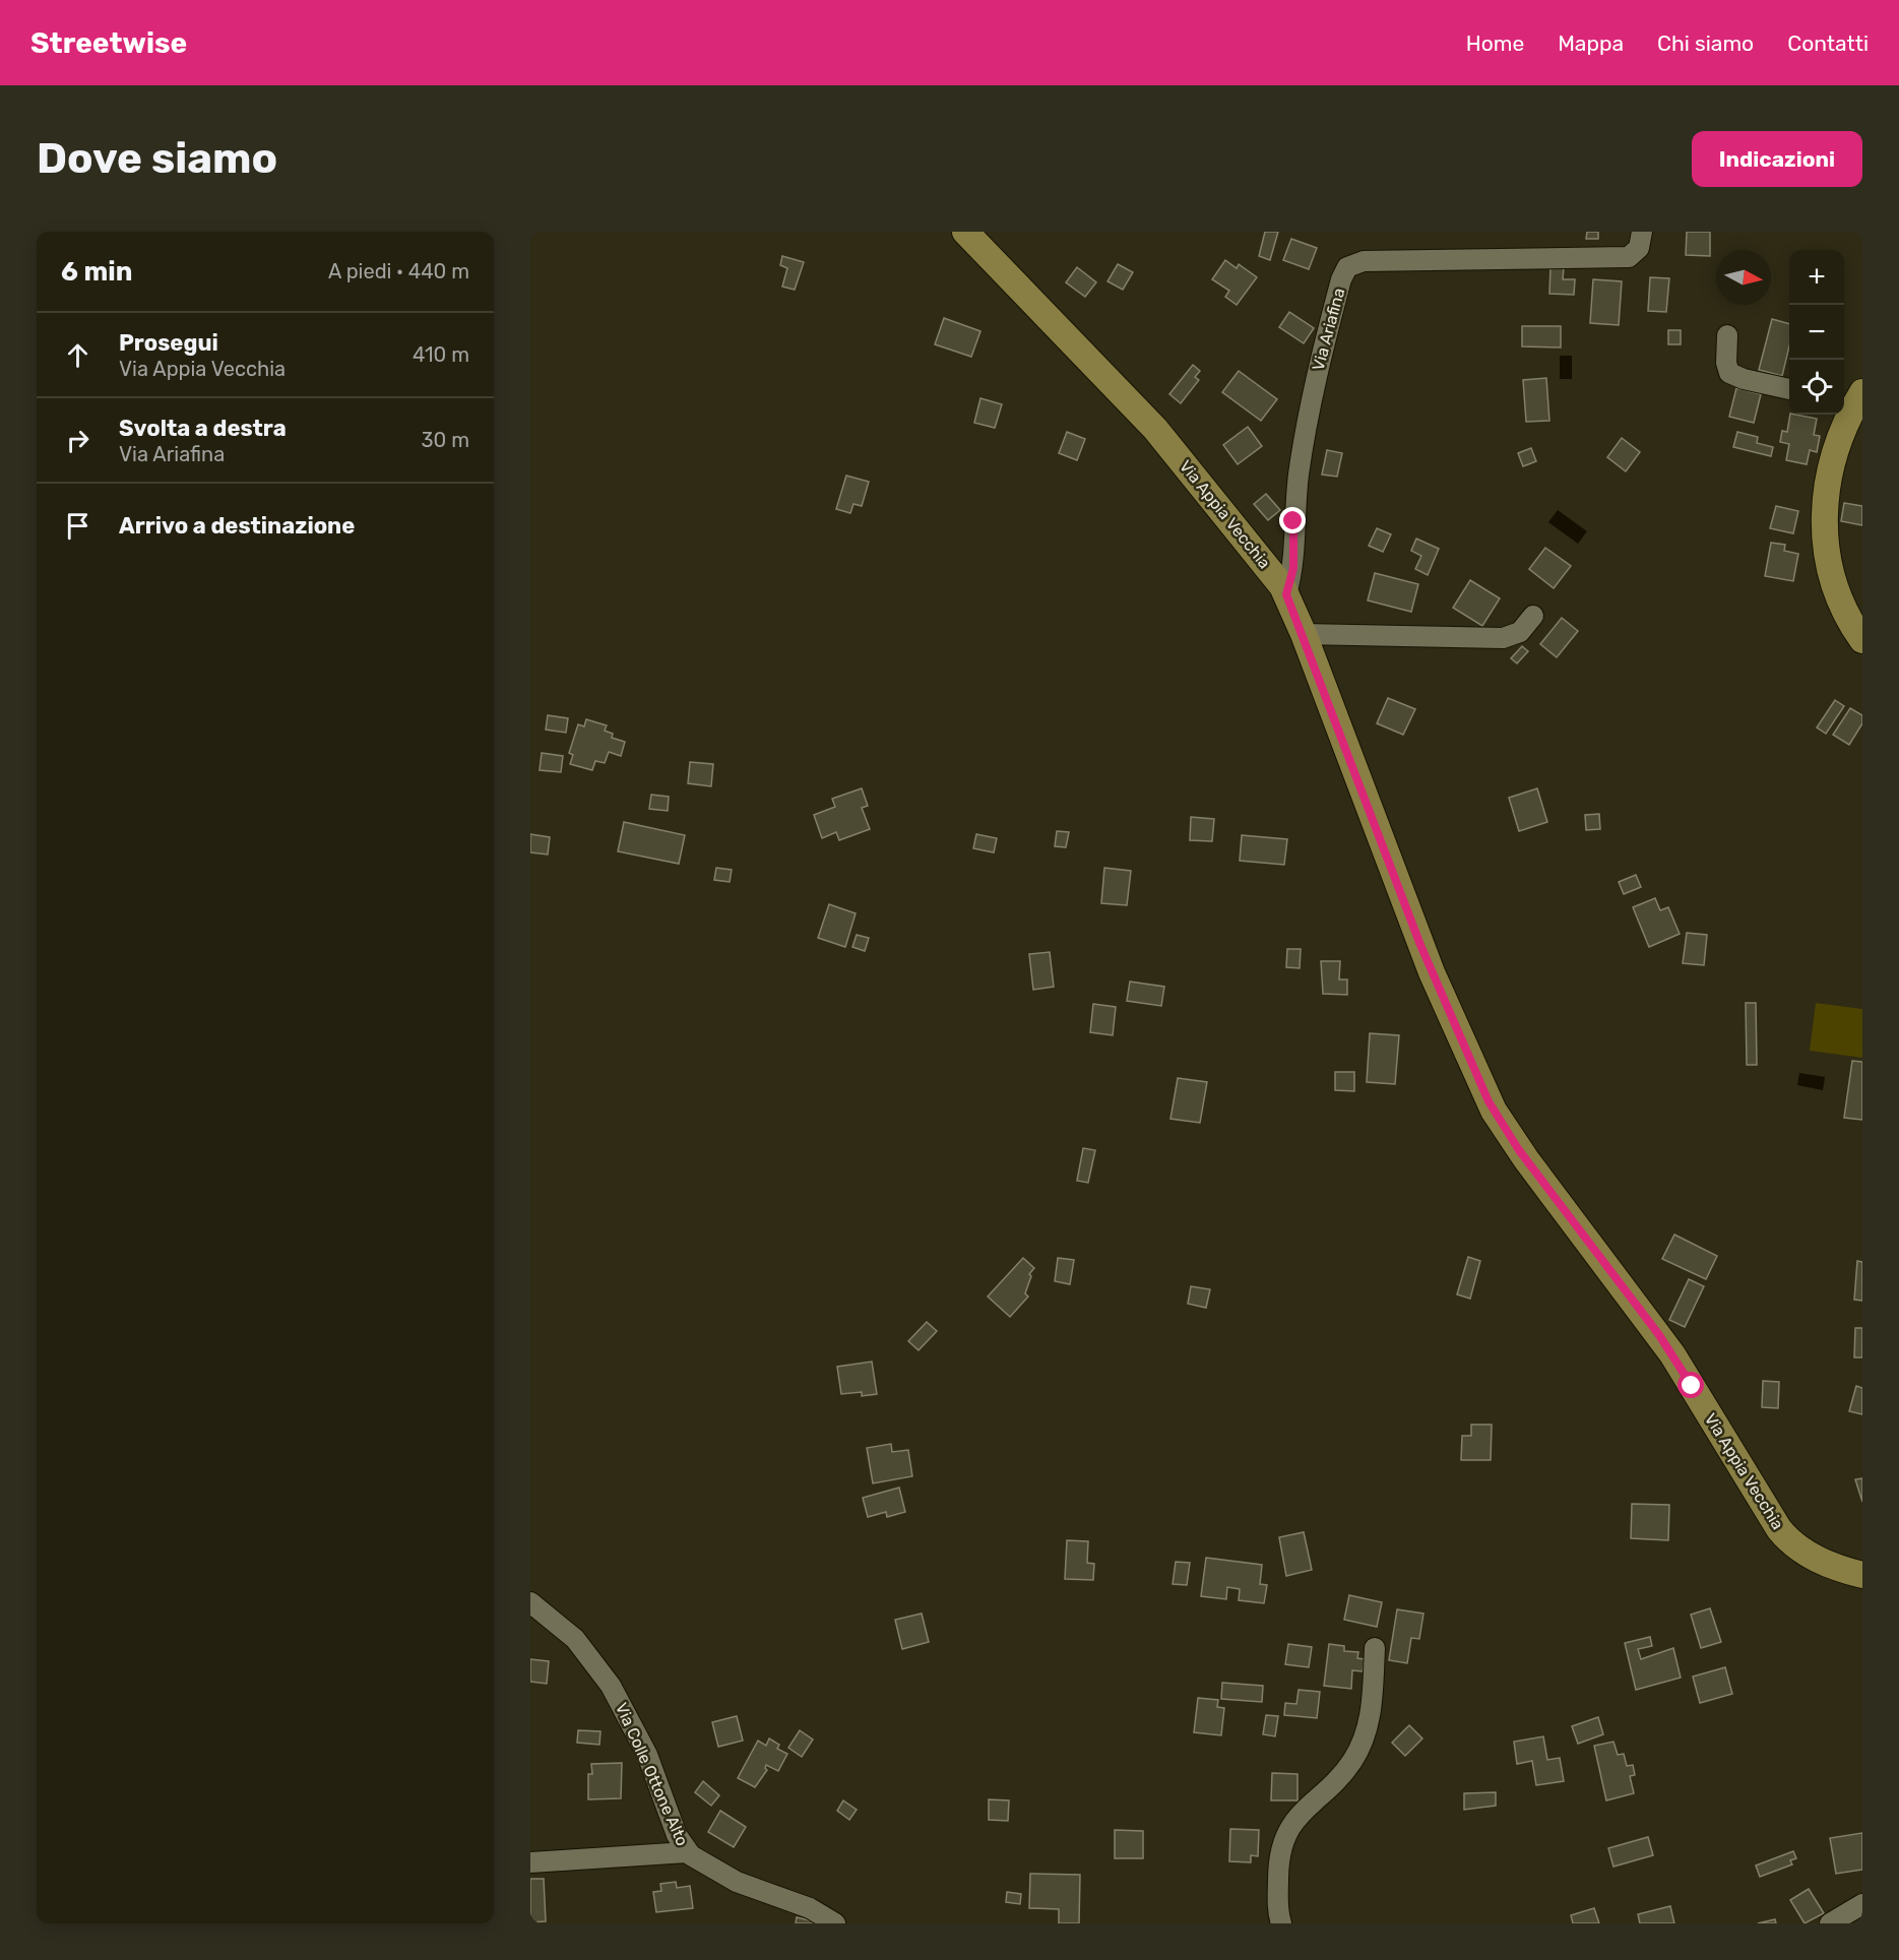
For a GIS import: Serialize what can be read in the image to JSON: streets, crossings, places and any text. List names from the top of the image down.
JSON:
{
  "streets": {
    "main road": ["Via Appia Vecchia"],
    "street": ["Via Ariafina", "Via Colle Ottone Alto"]
  },
  "crossings": [
    ["Via Ariafina", "Via Appia Vecchia"]
  ],
  "north": "right",
  "page": {
    "header": "Streetwise",
    "nav": [
      "Home",
      "Mappa",
      "Chi siamo",
      "Contatti"
    ],
    "buttons": "Indicazioni",
    "title": "Dove siamo",
    "heading": ["6 min", "A piedi · 440 m"],
    "map_buttons": ["+", "−"],
    "list": [
      ["Prosegui", "Via Appia Vecchia", "410 m"],
      ["Svolta a destra", "Via Ariafina", "30 m"],
      "Arrivo a destinazione"
    ]
  }
}
